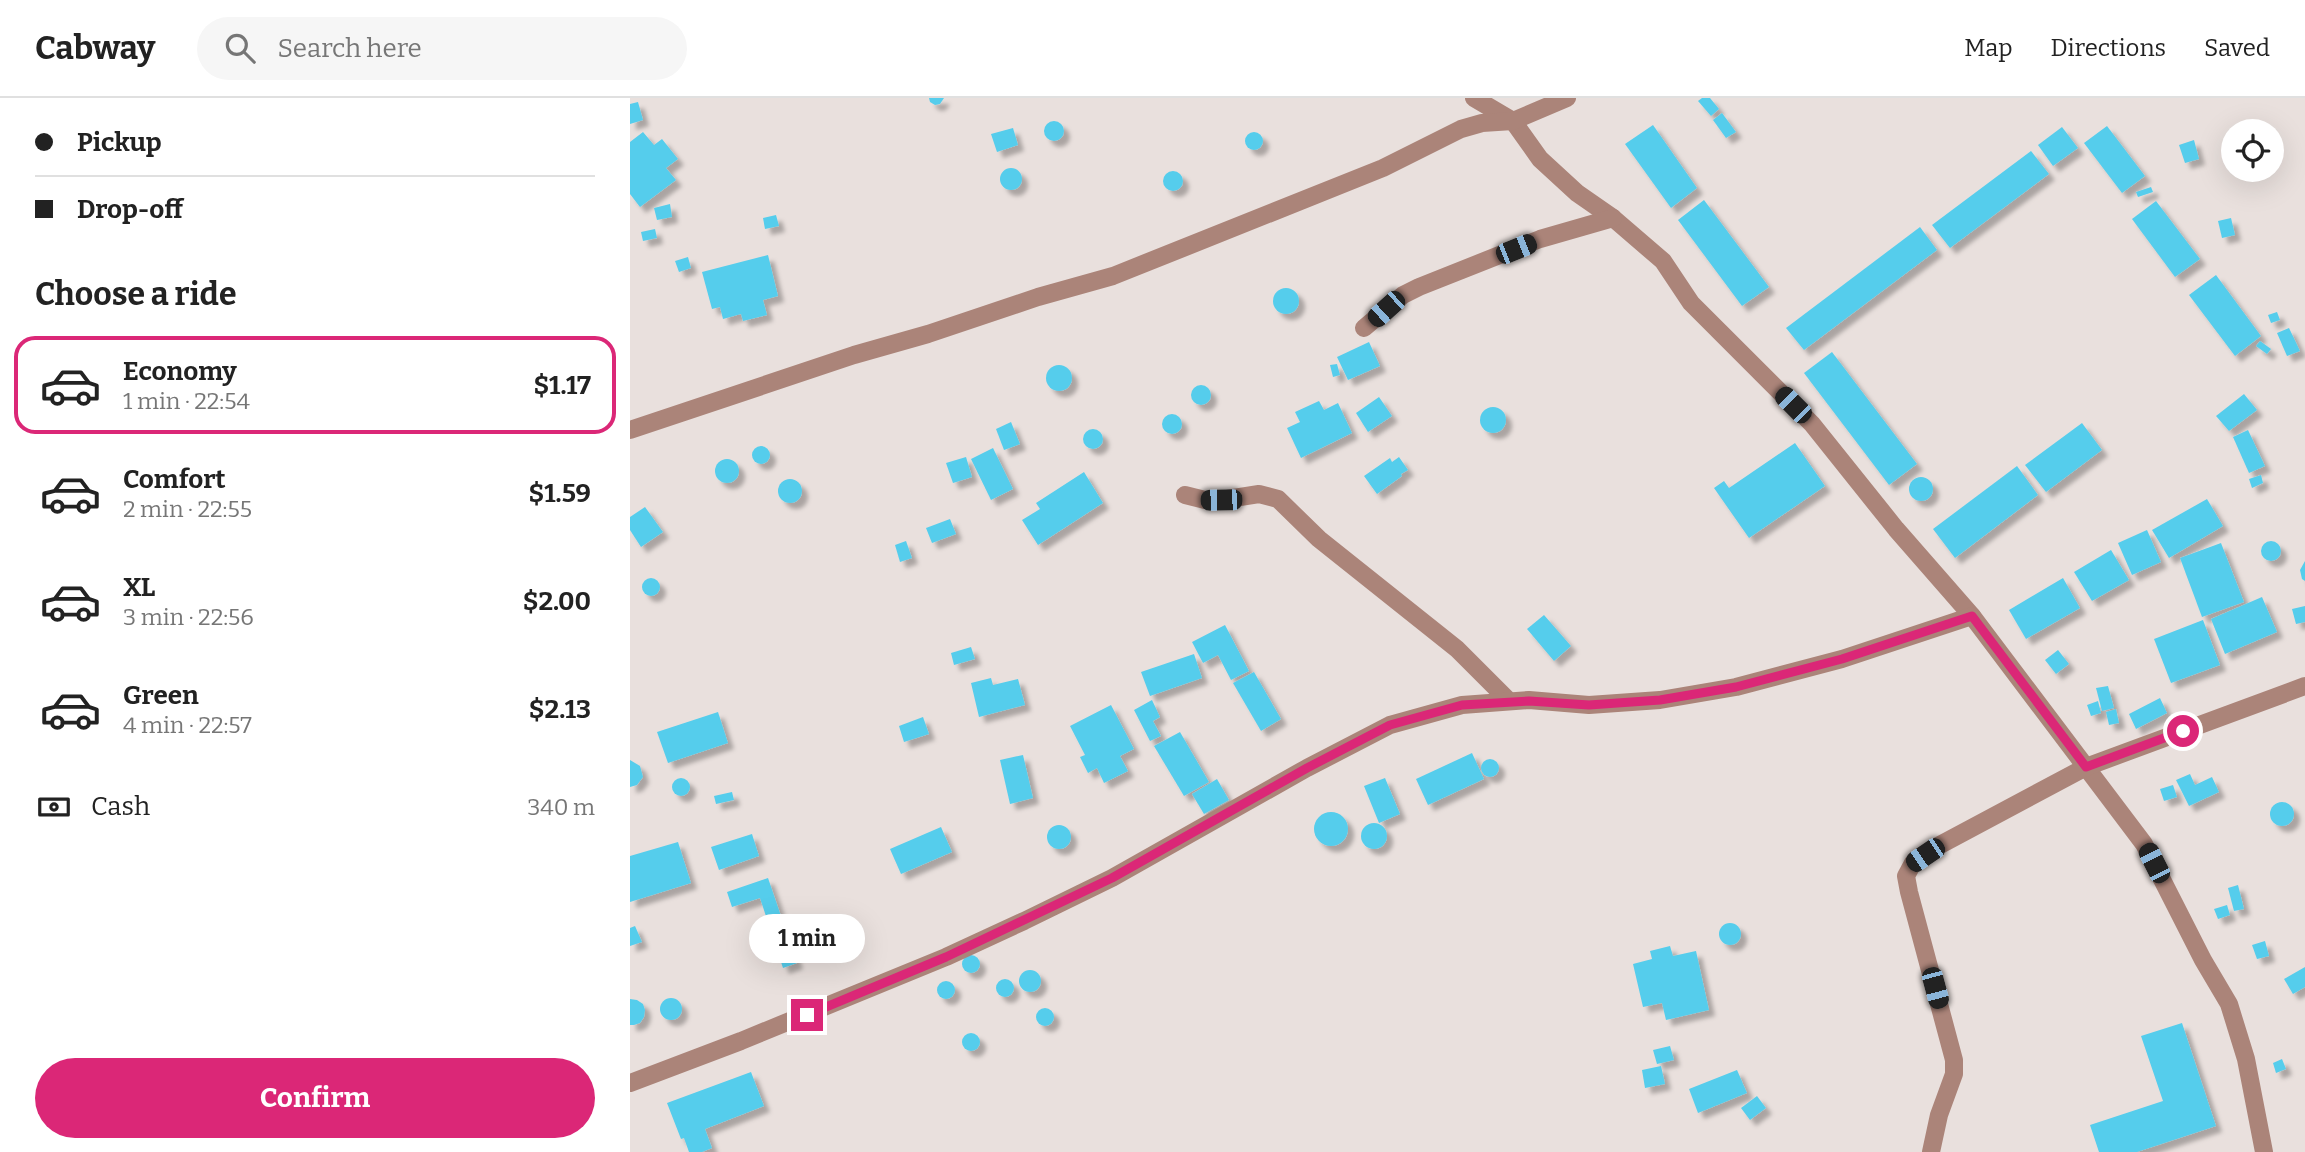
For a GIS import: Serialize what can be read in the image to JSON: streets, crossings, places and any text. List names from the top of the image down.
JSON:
{
  "page": {
    "header": "Cabway",
    "search": "Search here",
    "nav": ["Map", "Directions", "Saved"],
    "banner": ["Pickup", "Drop-off"],
    "heading": "Choose a ride",
    "list": [
      {
        "name": "Economy",
        "note": "1 min · 22:54",
        "value": "$1.17"
      },
      {
        "name": "Comfort",
        "note": "2 min · 22:55",
        "value": "$1.59"
      },
      {
        "name": "XL",
        "note": "3 min · 22:56",
        "value": "$2.00"
      },
      {
        "name": "Green",
        "note": "4 min · 22:57",
        "value": "$2.13"
      }
    ],
    "pay": ["Cash", "340 m"],
    "bubble": "1 min",
    "buttons": "Confirm"
  }
}
